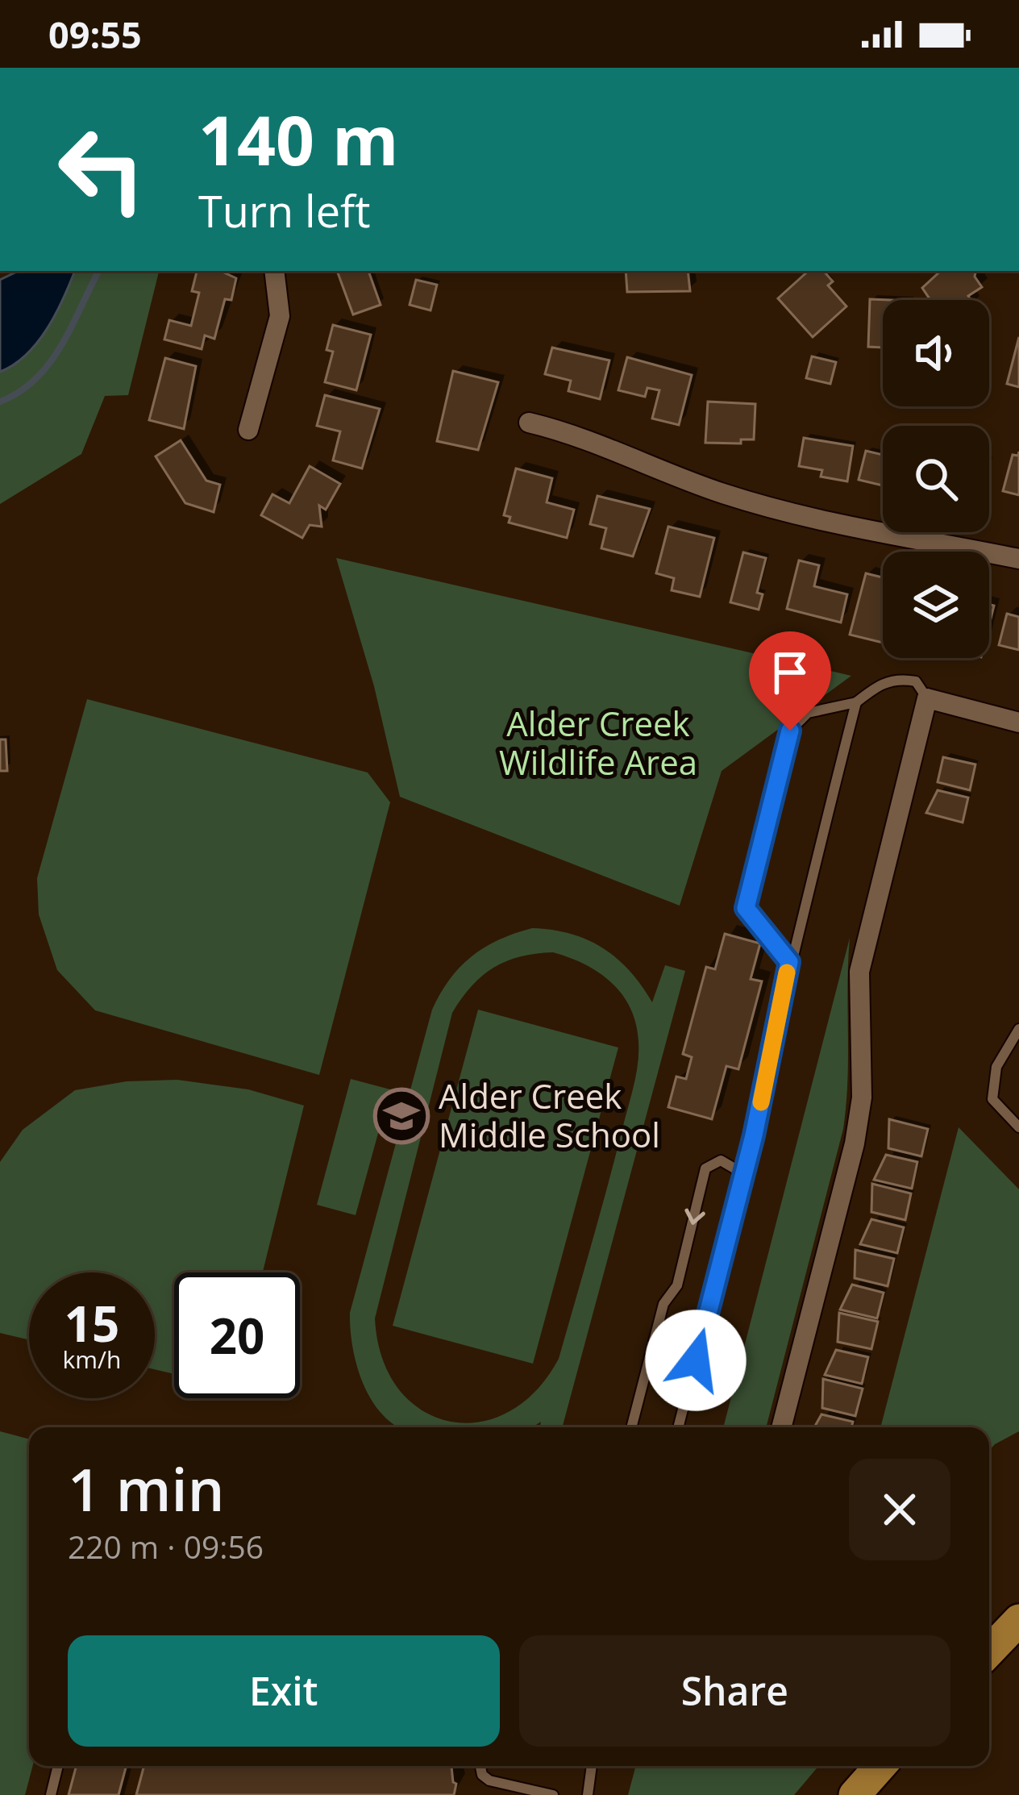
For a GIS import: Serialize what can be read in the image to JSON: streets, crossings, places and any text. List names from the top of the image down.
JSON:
{
  "parks": ["Alder Creek Wildlife Area"],
  "places": {
    "school or university": ["Alder Creek Middle School"]
  },
  "page": {
    "status": "09:55",
    "turn": ["140 m", "Turn left"],
    "speed": "15 km/h",
    "limit": "20",
    "heading": ["1 min", "220 m · 09:56"],
    "buttons": ["Exit", "Share"]
  }
}
